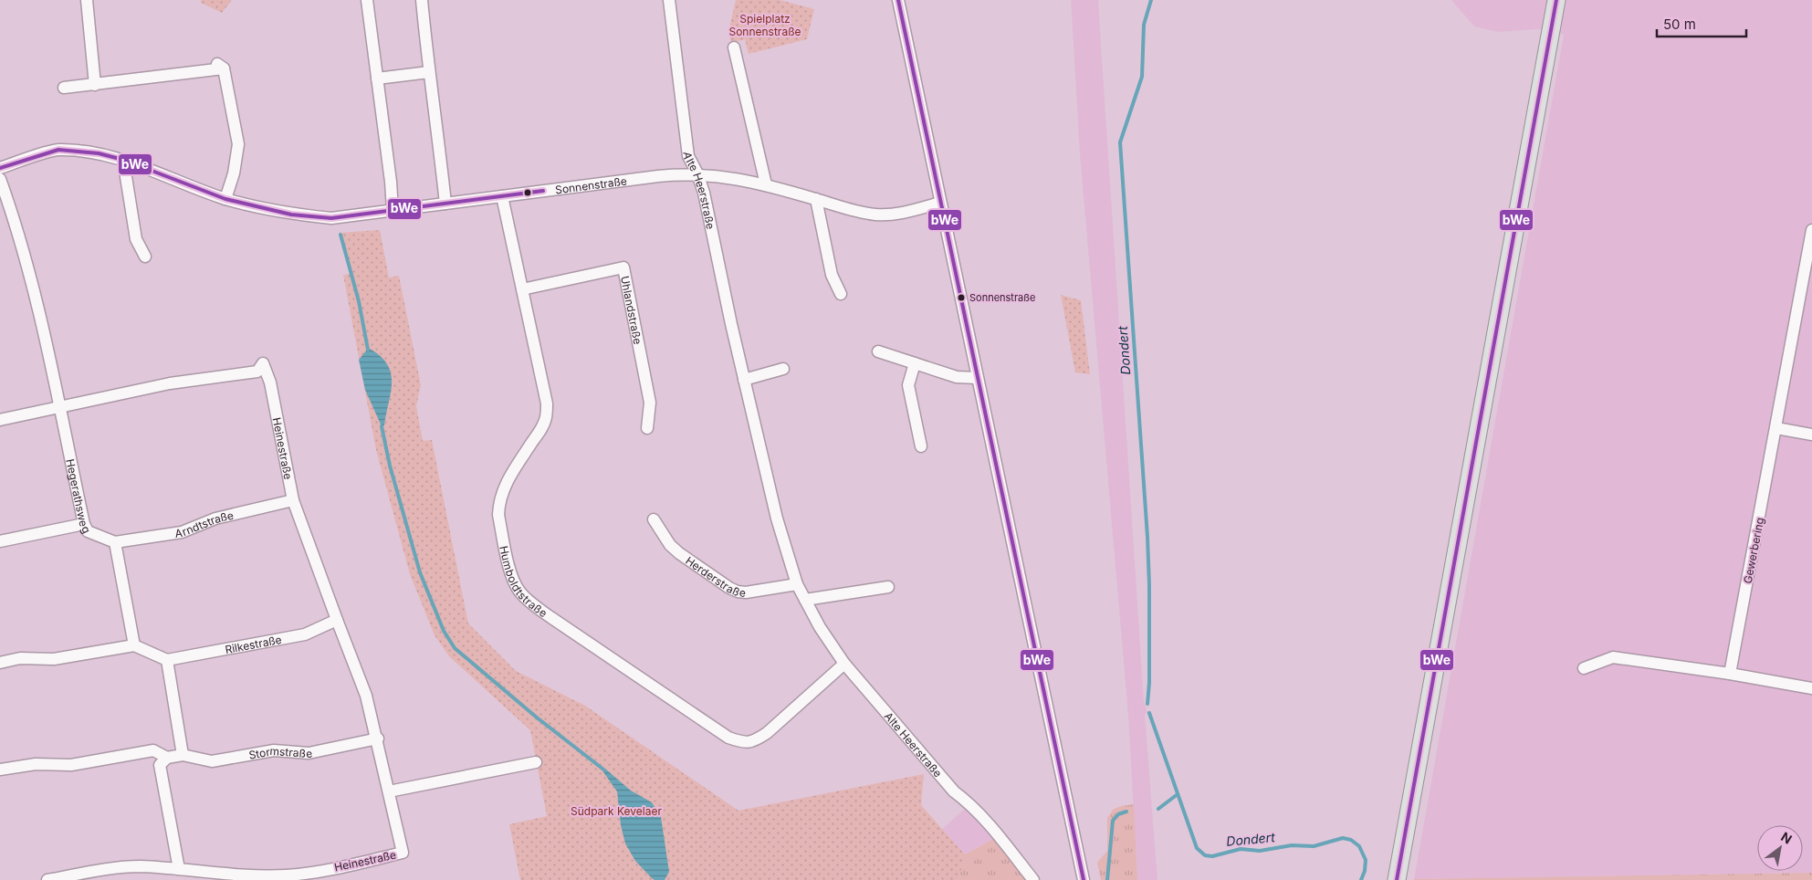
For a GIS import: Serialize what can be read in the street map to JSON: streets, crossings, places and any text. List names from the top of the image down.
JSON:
{
  "streets": {
    "street": [
      "Sonnenstraße",
      "Alte Heerstraße",
      "Uhlandstraße",
      "Heinestraße",
      "Hegerathsweg",
      "Arndtstraße",
      "Gewerbering",
      "Herderstraße",
      "Humboldtstraße",
      "Rilkestraße",
      "Stormstraße"
    ]
  },
  "crossings": [
    ["Sonnenstraße", "Alte Heerstraße"],
    ["Sonnenstraße", "Humboldtstraße"],
    ["Alte Heerstraße", "Herderstraße"],
    ["Alte Heerstraße", "Humboldtstraße"],
    ["Uhlandstraße", "Humboldtstraße"],
    ["Heinestraße", "Hegerathsweg"],
    ["Heinestraße", "Arndtstraße"],
    ["Heinestraße", "Rilkestraße"],
    ["Heinestraße", "Stormstraße"],
    ["Hegerathsweg", "Arndtstraße"]
  ],
  "water": ["Dondert"],
  "parks": ["Spielplatz Sonnenstraße", "Südpark Kevelaer"],
  "places": ["Sonnenstraße"],
  "lines": ["transit line bWe"],
  "scale_bar": "50 m",
  "north": "top right"
}
